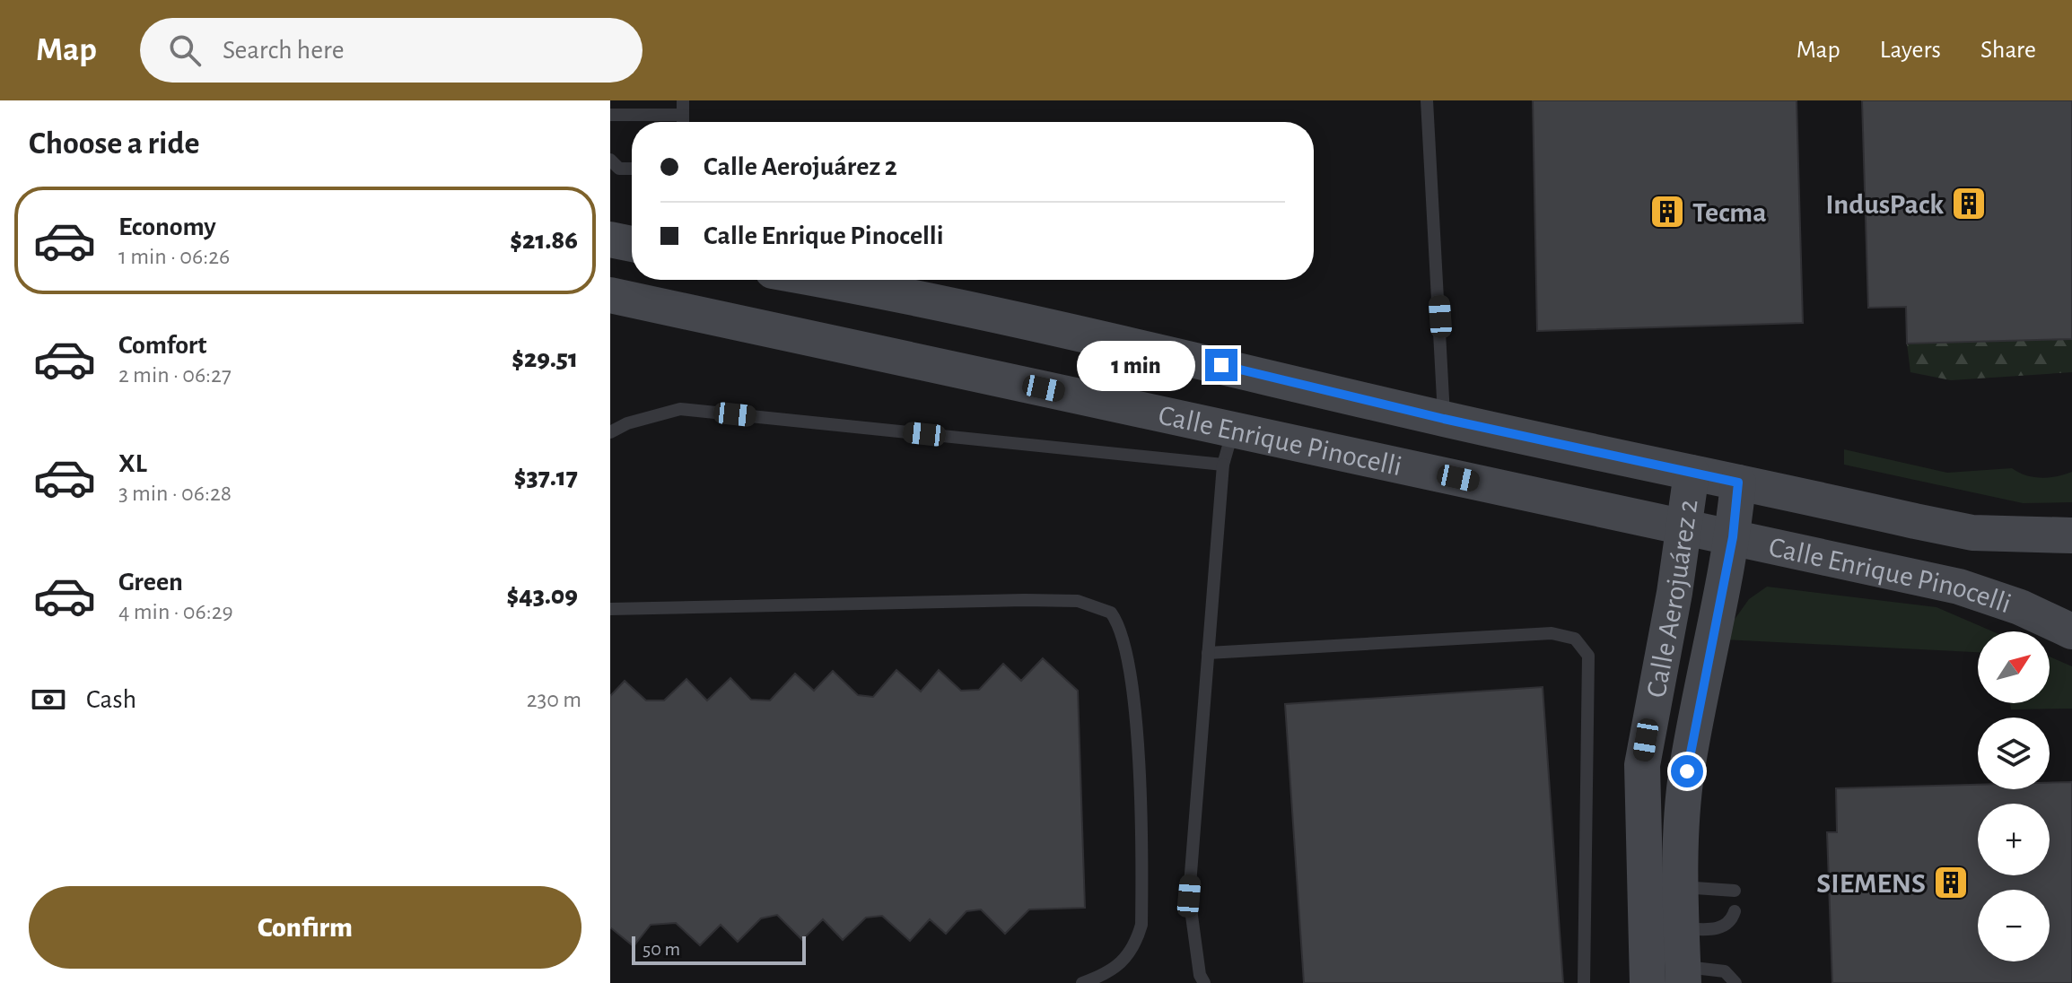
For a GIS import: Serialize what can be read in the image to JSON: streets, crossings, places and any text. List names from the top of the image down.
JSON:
{
  "streets": {
    "main road": ["Calle Enrique Pinocelli", "Calle Aerojuárez 2"]
  },
  "crossings": [
    ["Calle Enrique Pinocelli", "Calle Aerojuárez 2"]
  ],
  "places": {
    "building": ["IndusPack", "Tecma", "SIEMENS"]
  },
  "scale_bar": "50 m",
  "north": "top right",
  "page": {
    "header": "Map",
    "search": "Search here",
    "nav": ["Map", "Layers", "Share"],
    "heading": "Choose a ride",
    "banner": ["Calle Aerojuárez 2", "Calle Enrique Pinocelli"],
    "list": [
      {
        "name": "Economy",
        "note": "1 min · 06:26",
        "value": "$21.86"
      },
      {
        "name": "Comfort",
        "note": "2 min · 06:27",
        "value": "$29.51"
      },
      {
        "name": "XL",
        "note": "3 min · 06:28",
        "value": "$37.17"
      },
      {
        "name": "Green",
        "note": "4 min · 06:29",
        "value": "$43.09"
      }
    ],
    "bubble": "1 min",
    "map_buttons": ["+", "−"],
    "pay": ["Cash", "230 m"],
    "buttons": "Confirm",
    "scale": "50 m"
  }
}
